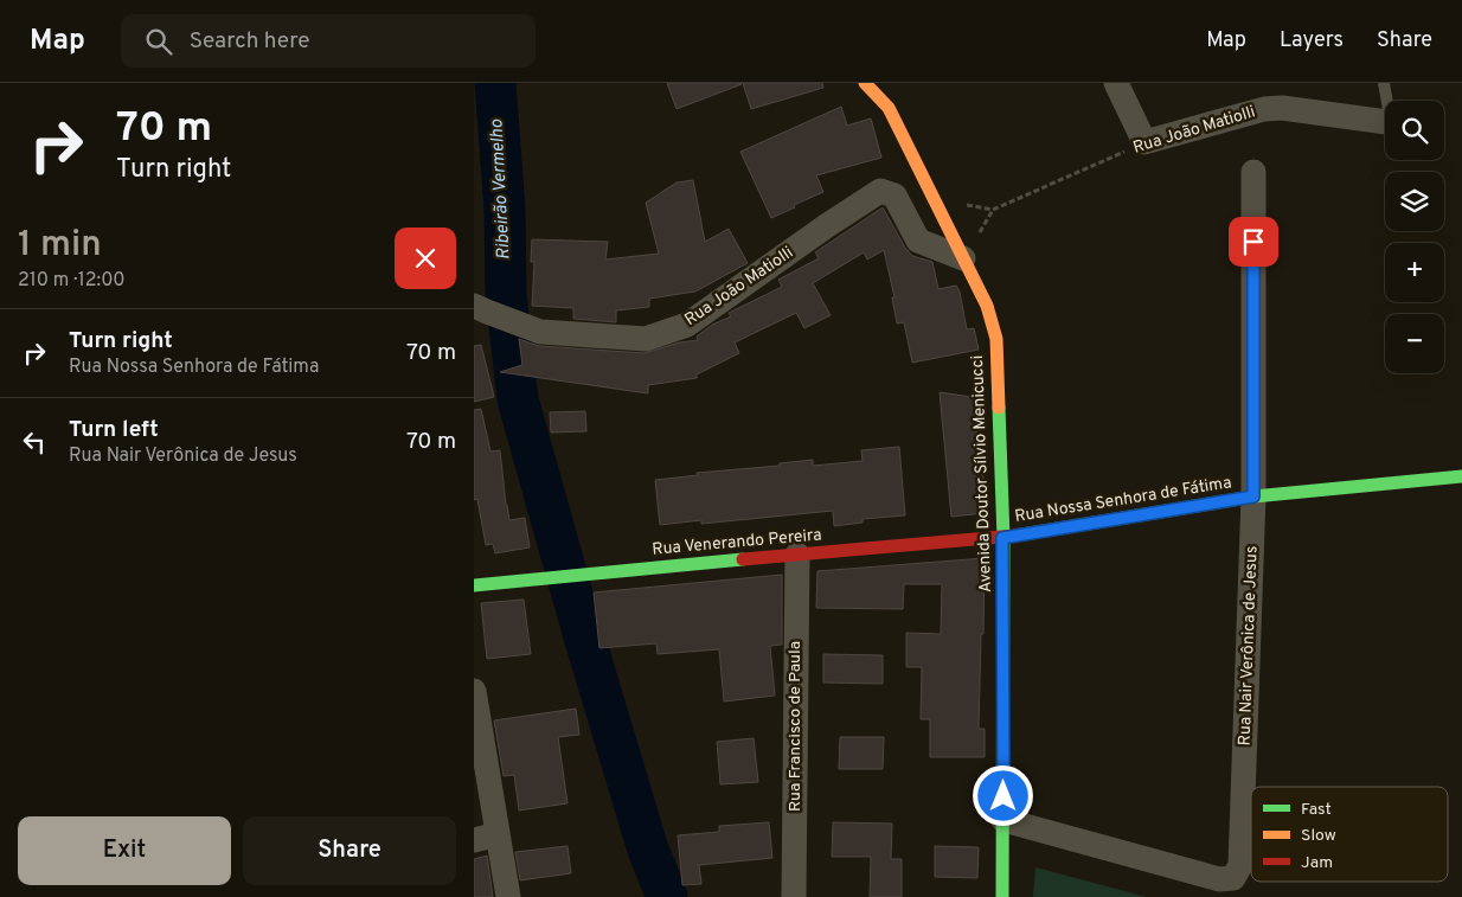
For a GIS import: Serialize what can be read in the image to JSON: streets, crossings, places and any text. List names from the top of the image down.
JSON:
{
  "streets": {
    "main road": ["Avenida Doutor Sílvio Menicucci", "Rua Nossa Senhora de Fátima", "Rua Venerando Pereira"],
    "street": ["Rua João Matiolli", "Rua Nair Verônica de Jesus", "Rua Francisco de Paula"]
  },
  "crossings": [
    ["Rua João Matiolli", "Avenida Doutor Sílvio Menicucci"],
    ["Avenida Doutor Sílvio Menicucci", "Rua Nossa Senhora de Fátima"],
    ["Avenida Doutor Sílvio Menicucci", "Rua Venerando Pereira"],
    ["Avenida Doutor Sílvio Menicucci", "Rua Nair Verônica de Jesus"],
    ["Rua Nossa Senhora de Fátima", "Rua Venerando Pereira"],
    ["Rua Nossa Senhora de Fátima", "Rua Nair Verônica de Jesus"],
    ["Rua Venerando Pereira", "Rua Francisco de Paula"]
  ],
  "water": ["Ribeirão Vermelho"],
  "legend": ["Fast", "Slow", "Jam"],
  "page": {
    "header": "Map",
    "search": "Search here",
    "nav": ["Map", "Layers", "Share"],
    "turn": ["70 m", "Turn right"],
    "map_buttons": ["+", "−"],
    "heading": ["1 min", "210 m · 12:00"],
    "list": [
      {
        "name": "Turn right",
        "note": "Rua Nossa Senhora de Fátima",
        "value": "70 m"
      },
      {
        "name": "Turn left",
        "note": "Rua Nair Verônica de Jesus",
        "value": "70 m"
      }
    ],
    "buttons": ["Exit", "Share"]
  }
}
